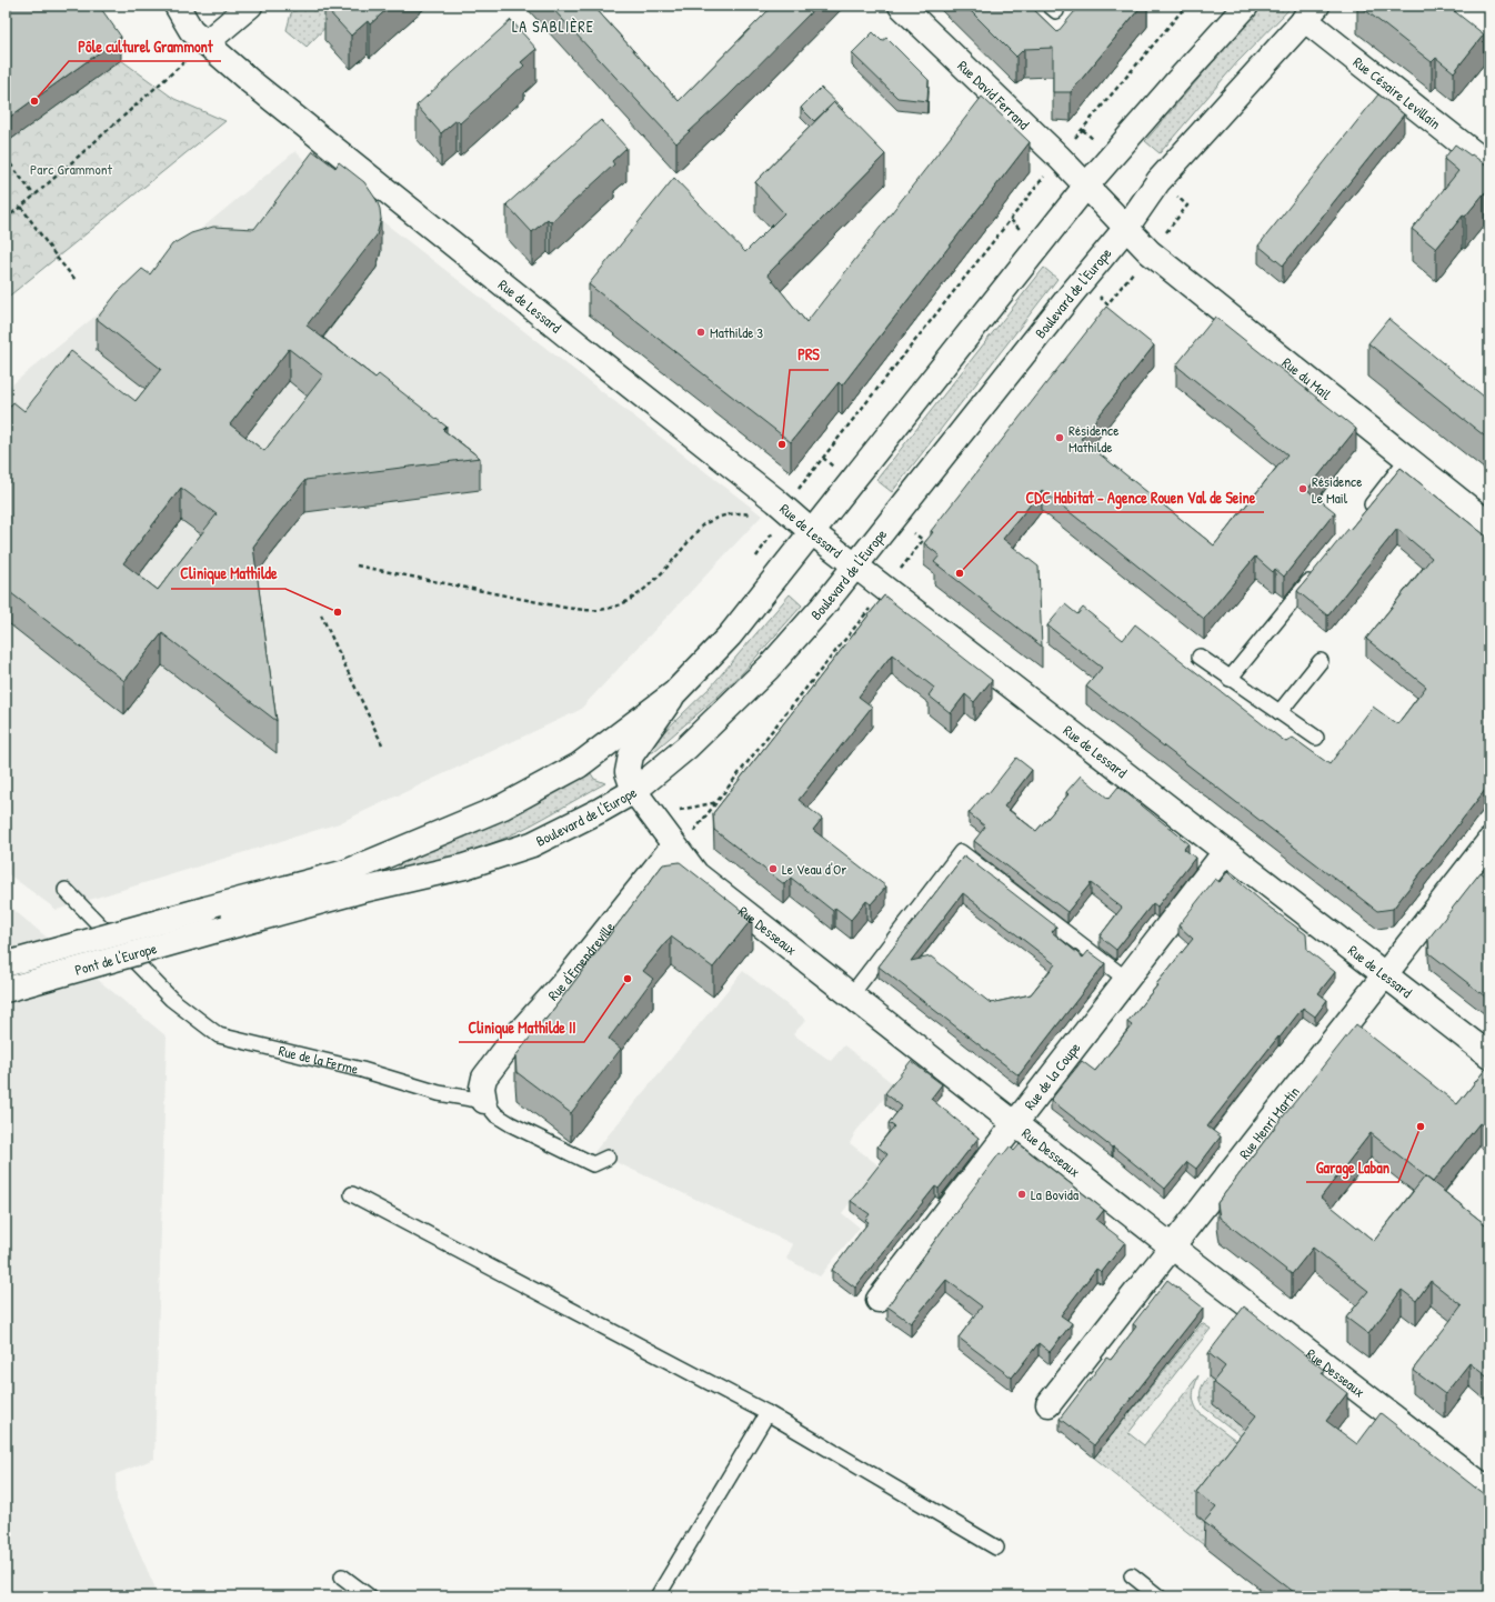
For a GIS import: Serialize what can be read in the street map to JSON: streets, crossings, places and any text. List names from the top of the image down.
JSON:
{
  "streets": {
    "street": [
      "Rue Césaire Levillain",
      "Rue David Ferrand",
      "Boulevard de l'Europe",
      "Rue de Lessard",
      "Rue du Mail",
      "Rue Desseaux",
      "Pont de l'Europe",
      "Rue d'Emendreville",
      "Rue de la Coupe",
      "Rue Henri Martin"
    ],
    "lane": ["Rue de la Ferme"]
  },
  "crossings": [
    ["Rue Césaire Levillain", "Boulevard de l'Europe"],
    ["Rue David Ferrand", "Boulevard de l'Europe"],
    ["Rue David Ferrand", "Rue du Mail"],
    ["Boulevard de l'Europe", "Rue de Lessard"],
    ["Boulevard de l'Europe", "Rue du Mail"],
    ["Boulevard de l'Europe", "Rue Desseaux"],
    ["Boulevard de l'Europe", "Pont de l'Europe"],
    ["Rue de Lessard", "Rue de la Coupe"],
    ["Rue de Lessard", "Rue Henri Martin"],
    ["Rue Desseaux", "Pont de l'Europe"],
    ["Rue Desseaux", "Rue d'Emendreville"],
    ["Rue Desseaux", "Rue de la Coupe"],
    ["Rue Desseaux", "Rue Henri Martin"],
    ["Rue d'Emendreville", "Rue de la Ferme"]
  ],
  "districts": ["LA SABLIÈRE"],
  "parks": ["Parc Grammont"],
  "places": [
    "Pôle culturel Grammont",
    "Mathilde 3",
    "Résidence Mathilde",
    "PRS",
    "Résidence Le Mail",
    "CDC Habitat - Agence Rouen Val de Seine",
    "Clinique Mathilde",
    "Le Veau d'Or",
    "Clinique Mathilde II",
    "Garage Laban",
    "La Bovida"
  ]
}
